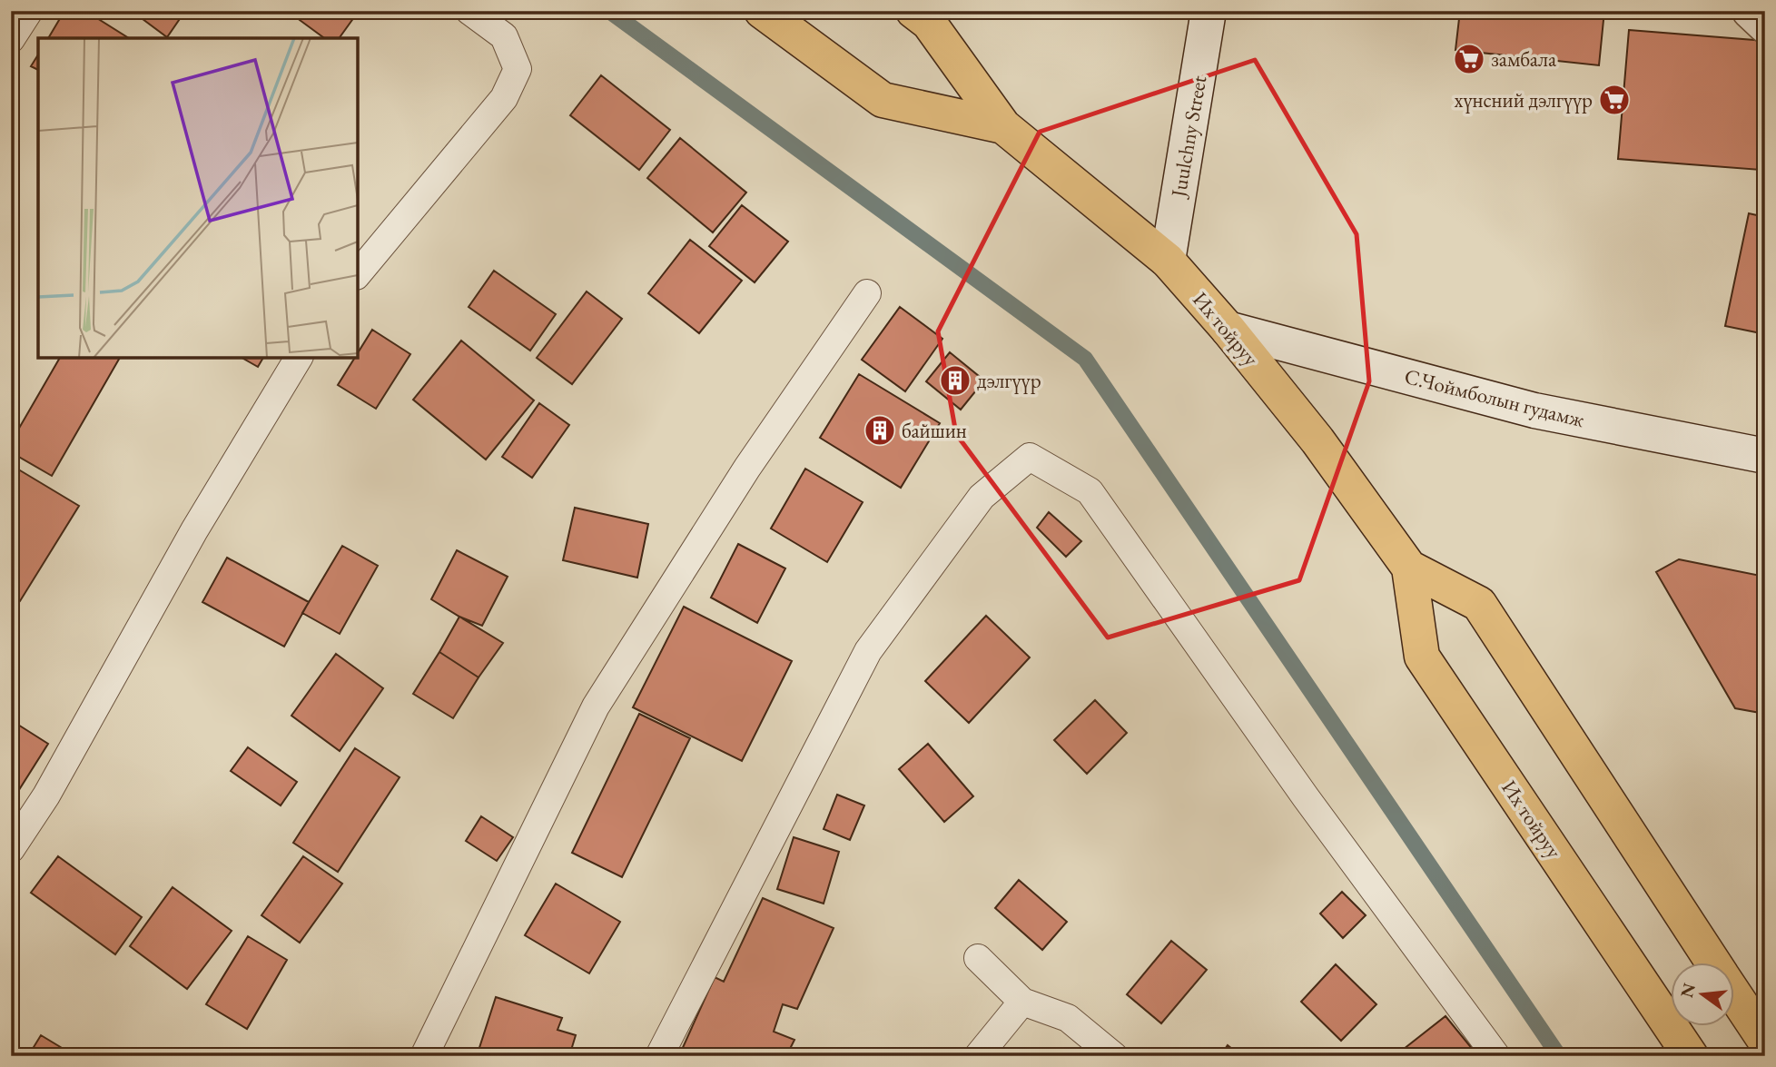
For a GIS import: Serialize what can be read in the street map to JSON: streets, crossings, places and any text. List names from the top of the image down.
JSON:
{
  "streets": {
    "main road": ["Juulchny Street", "Их тойруу", "С.Чоймболын гудамж"]
  },
  "crossings": [
    ["Juulchny Street", "Их тойруу"],
    ["Их тойруу", "С.Чоймболын гудамж"]
  ],
  "places": {
    "supermarket": ["замбала", "хүнсний дэлгүүр"],
    "building": ["дэлгүүр", "байшин"]
  },
  "north": "left"
}
